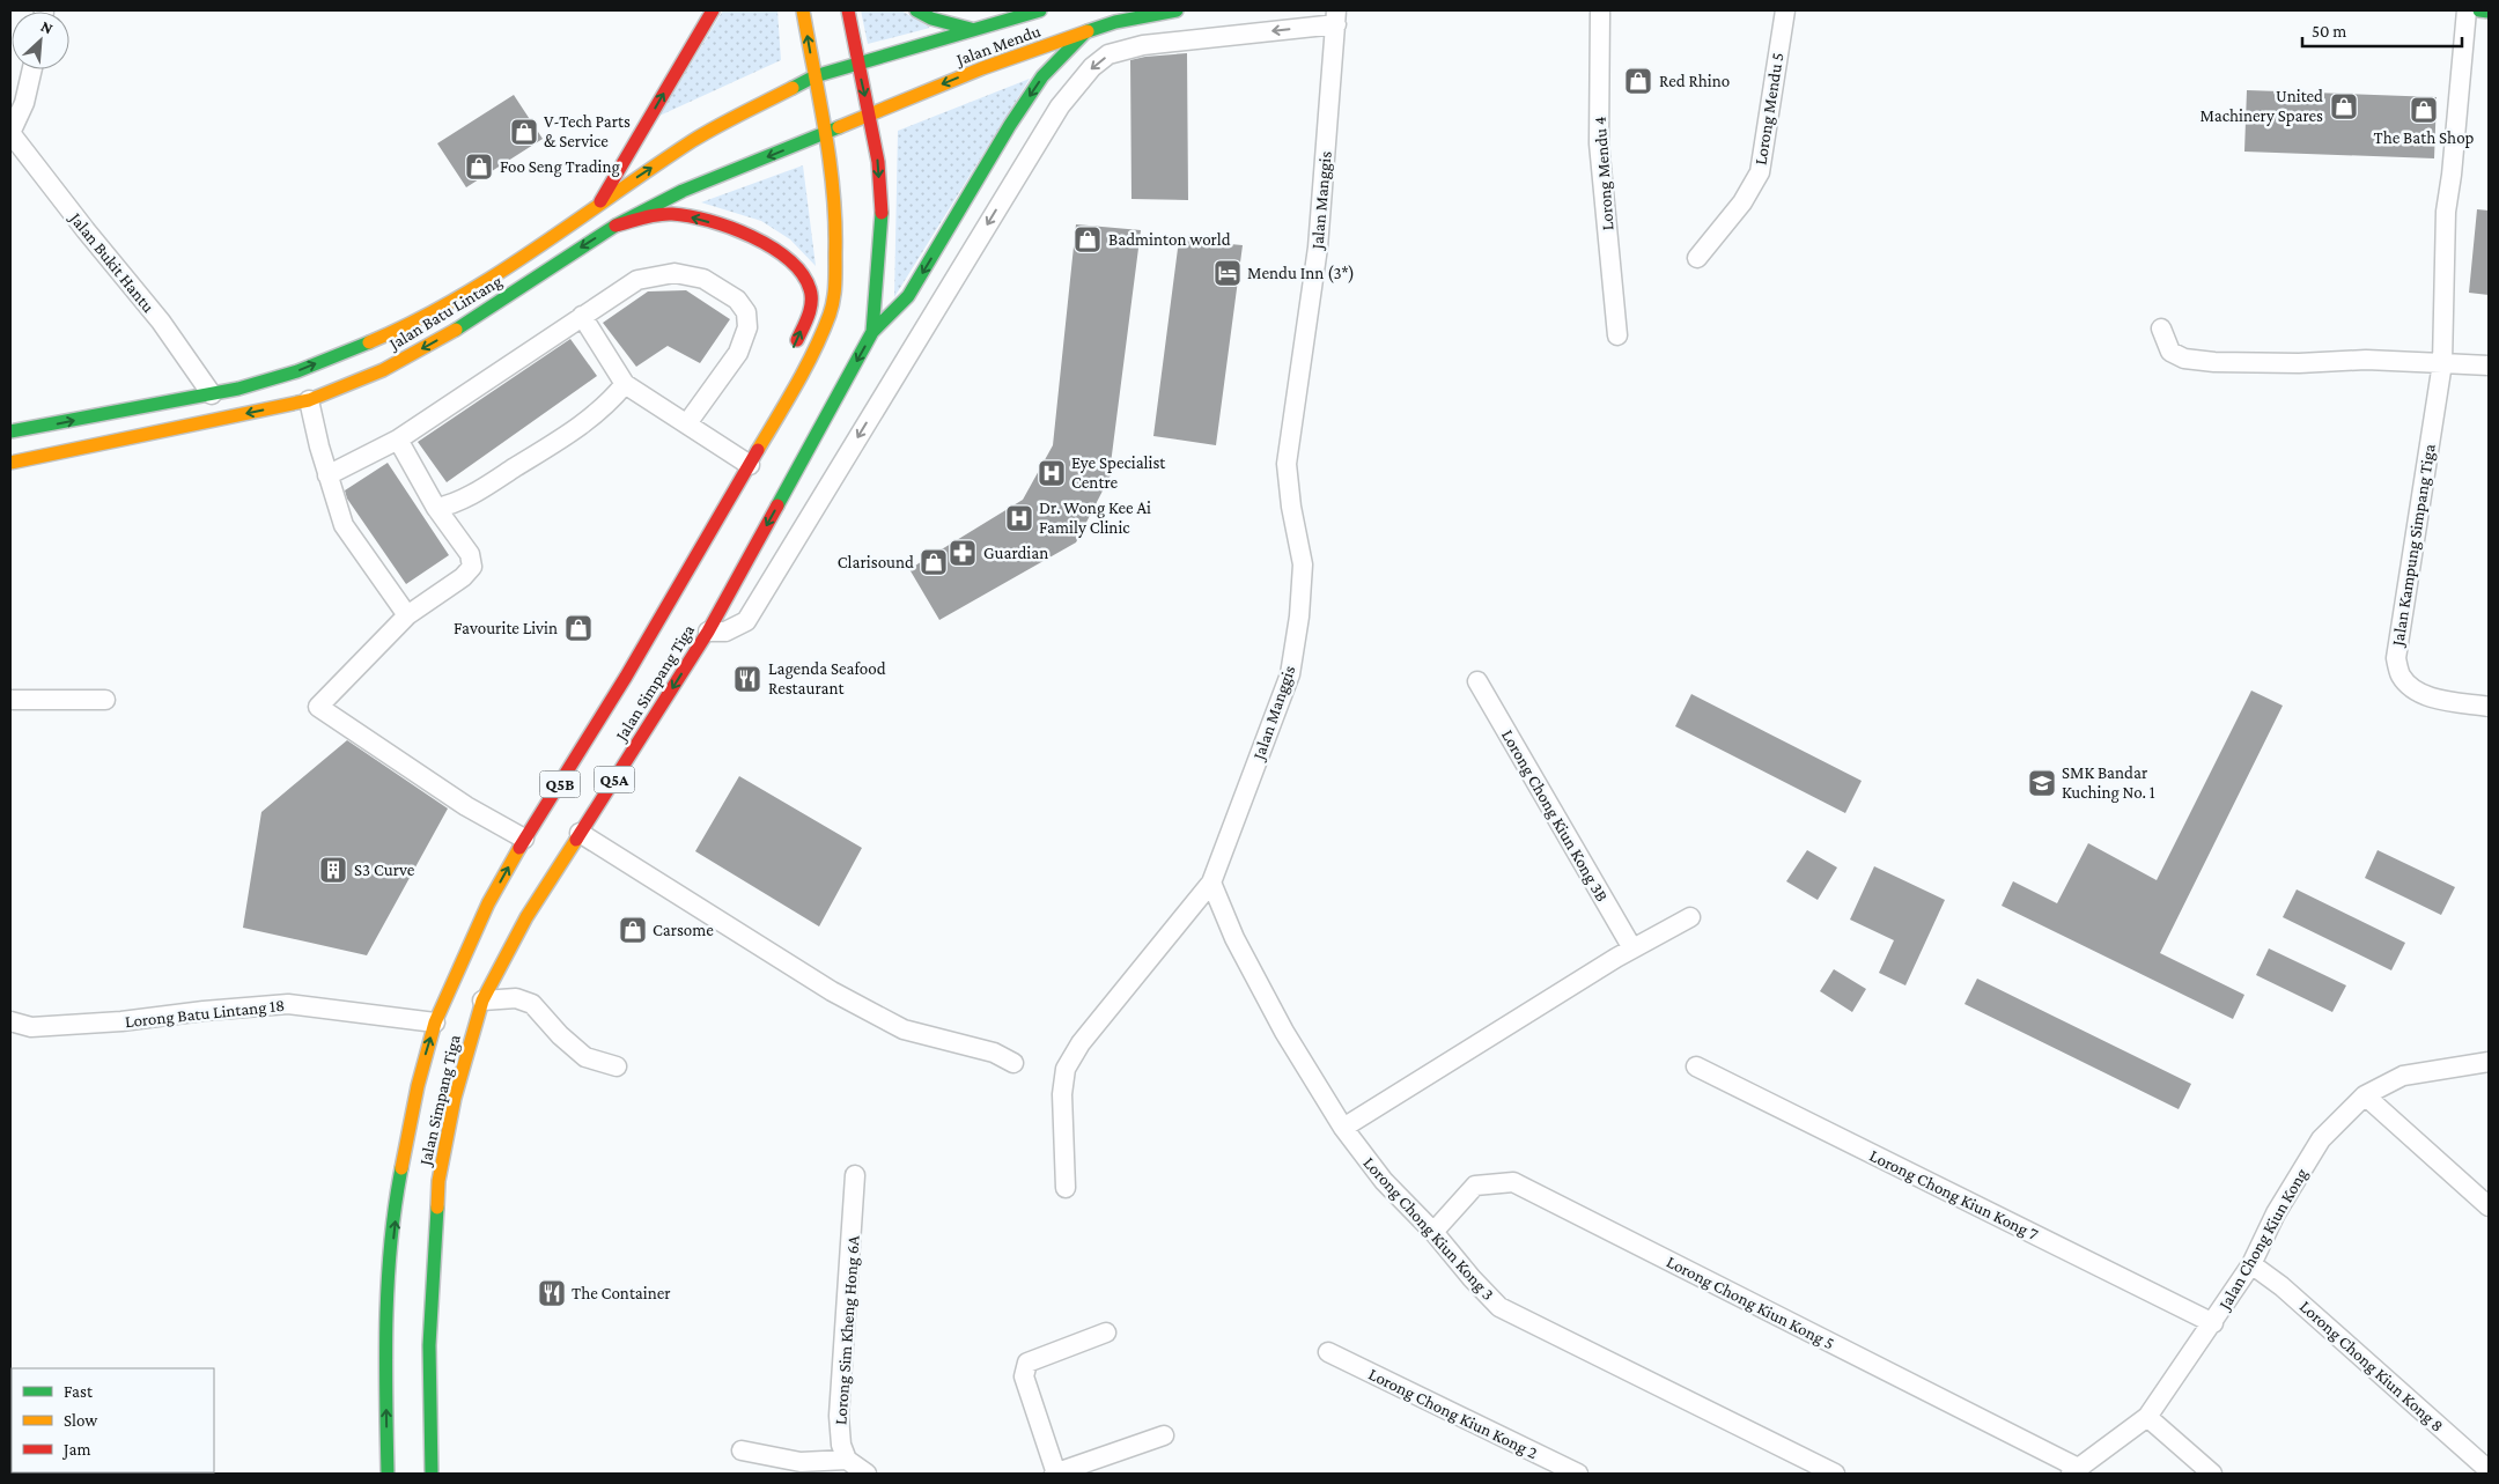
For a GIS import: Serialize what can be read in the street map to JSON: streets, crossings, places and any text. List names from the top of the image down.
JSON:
{
  "streets": {
    "main road": [
      "Jalan Mendu",
      "Jalan Batu Lintang",
      "Jalan Simpang Tiga",
      "Q5A",
      "Q5B"
    ],
    "street": [
      "Lorong Mendu 5",
      "Lorong Mendu 4",
      "Jalan Manggis",
      "Jalan Bukit Hantu",
      "Jalan Kampung Simpang Tiga",
      "Lorong Chong Kiun Kong 3B",
      "Lorong Batu Lintang 18",
      "Lorong Chong Kiun Kong 7",
      "Lorong Chong Kiun Kong 3",
      "Jalan Chong Kiun Kong",
      "Lorong Chong Kiun Kong 5",
      "Lorong Sim Kheng Hong 6A",
      "Lorong Chong Kiun Kong 8",
      "Lorong Chong Kiun Kong 2"
    ]
  },
  "crossings": [
    ["Jalan Mendu", "Jalan Batu Lintang"],
    ["Jalan Mendu", "Jalan Simpang Tiga"],
    ["Jalan Manggis", "Lorong Chong Kiun Kong 3"],
    ["Jalan Bukit Hantu", "Jalan Batu Lintang"],
    ["Jalan Batu Lintang", "Jalan Simpang Tiga"],
    ["Jalan Simpang Tiga", "Lorong Batu Lintang 18"],
    ["Lorong Chong Kiun Kong 7", "Jalan Chong Kiun Kong"],
    ["Lorong Chong Kiun Kong 3", "Lorong Chong Kiun Kong 5"],
    ["Jalan Chong Kiun Kong", "Lorong Chong Kiun Kong 5"],
    ["Jalan Chong Kiun Kong", "Lorong Chong Kiun Kong 8"]
  ],
  "places": {
    "shop": [
      "Red Rhino",
      "United Machinery Spares",
      "The Bath Shop",
      "V-Tech Parts & Service",
      "Foo Seng Trading",
      "Badminton world",
      "Clarisound",
      "Favourite Livin",
      "Carsome"
    ],
    "hotel": ["Mendu Inn (3*)"],
    "hospital": ["Eye Specialist Centre", "Dr. Wong Kee Ai Family Clinic"],
    "pharmacy": ["Guardian"],
    "restaurant": ["Lagenda Seafood Restaurant", "The Container"],
    "school or university": ["SMK Bandar Kuching No. 1"],
    "building": ["S3 Curve"]
  },
  "legend": ["Fast", "Slow", "Jam"],
  "scale_bar": "50 m",
  "north": "top right"
}
